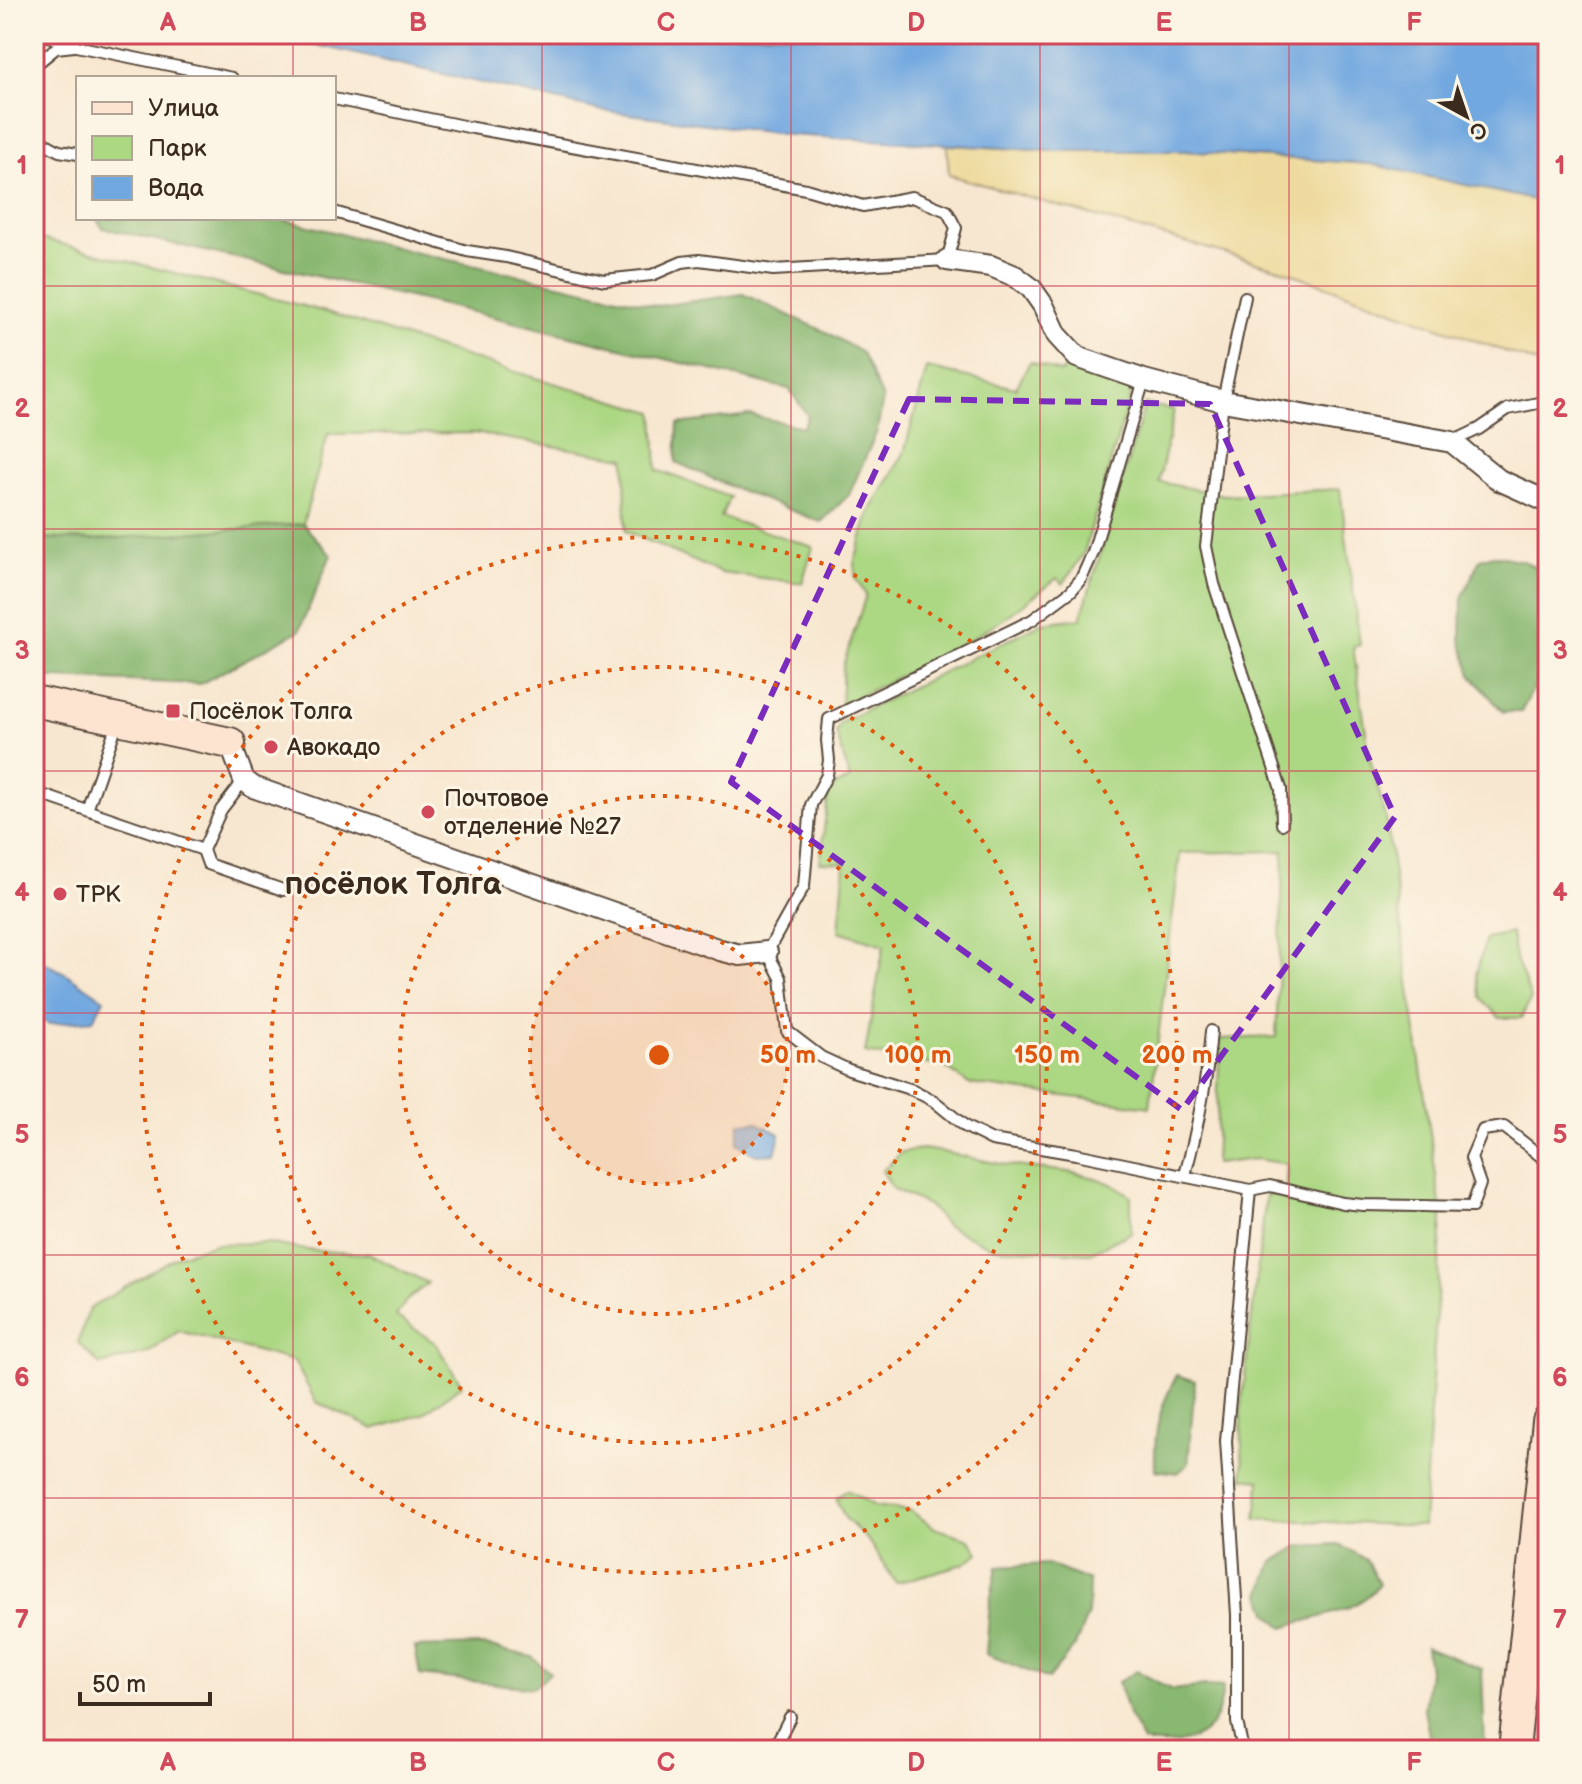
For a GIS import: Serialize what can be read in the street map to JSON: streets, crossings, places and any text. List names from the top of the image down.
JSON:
{
  "districts": ["посёлок Толга"],
  "places": {
    "transit": ["Посёлок Толга"],
    "other": ["Авокадо", "Почтовое отделение №27", "ТРК"]
  },
  "legend": ["Улица", "Парк", "Вода"],
  "scale_bar": "50 m",
  "north": "bottom right",
  "grid": {
    "columns": [
      "A",
      "B",
      "C",
      "D",
      "E",
      "F"
    ],
    "rows": [
      "1",
      "2",
      "3",
      "4",
      "5",
      "6",
      "7"
    ]
  },
  "rings": [
    "50 m",
    "100 m",
    "150 m",
    "200 m"
  ]
}
